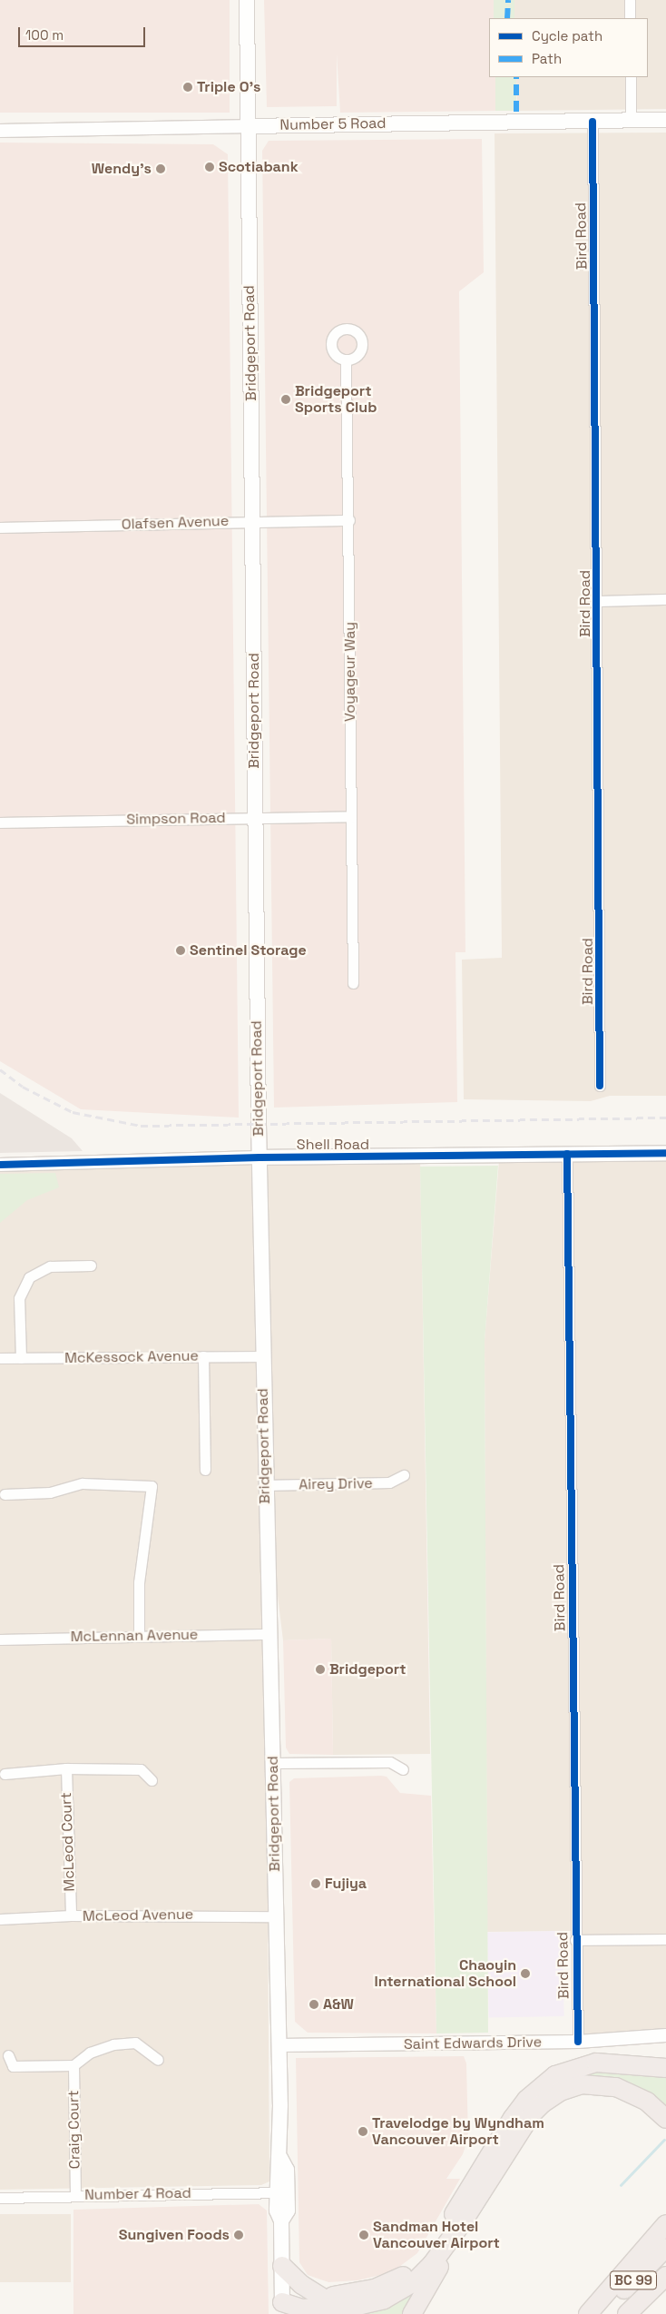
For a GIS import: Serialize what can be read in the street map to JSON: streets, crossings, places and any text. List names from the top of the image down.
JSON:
{
  "streets": {
    "highway": ["BC 99"],
    "main road": ["Number 5 Road", "Bridgeport Road", "Shell Road"],
    "street": [
      "Bird Road",
      "Olafsen Avenue",
      "Voyageur Way",
      "Simpson Road",
      "McKessock Avenue",
      "Airey Drive",
      "McLennan Avenue",
      "McLeod Court",
      "McLeod Avenue",
      "Saint Edwards Drive",
      "Craig Court",
      "Number 4 Road"
    ]
  },
  "crossings": [
    ["Number 5 Road", "Bird Road"],
    ["Number 5 Road", "Bridgeport Road"],
    ["Bird Road", "Shell Road"],
    ["Bird Road", "Saint Edwards Drive"],
    ["Bridgeport Road", "Olafsen Avenue"],
    ["Bridgeport Road", "Simpson Road"],
    ["Bridgeport Road", "Shell Road"],
    ["Bridgeport Road", "McKessock Avenue"],
    ["Bridgeport Road", "Airey Drive"],
    ["Bridgeport Road", "McLennan Avenue"],
    ["Bridgeport Road", "McLeod Avenue"],
    ["Bridgeport Road", "Saint Edwards Drive"],
    ["Bridgeport Road", "Number 4 Road"],
    ["Olafsen Avenue", "Voyageur Way"],
    ["Voyageur Way", "Simpson Road"],
    ["McLeod Court", "McLeod Avenue"],
    ["Craig Court", "Number 4 Road"]
  ],
  "places": [
    "Triple O's",
    "Scotiabank",
    "Wendy's",
    "Bridgeport Sports Club",
    "Sentinel Storage",
    "Bridgeport",
    "Fujiya",
    "Chaoyin International School",
    "A&W",
    "Travelodge by Wyndham Vancouver Airport",
    "Sungiven Foods",
    "Sandman Hotel Vancouver Airport"
  ],
  "legend": ["Cycle path", "Path"],
  "scale_bar": "100 m"
}
